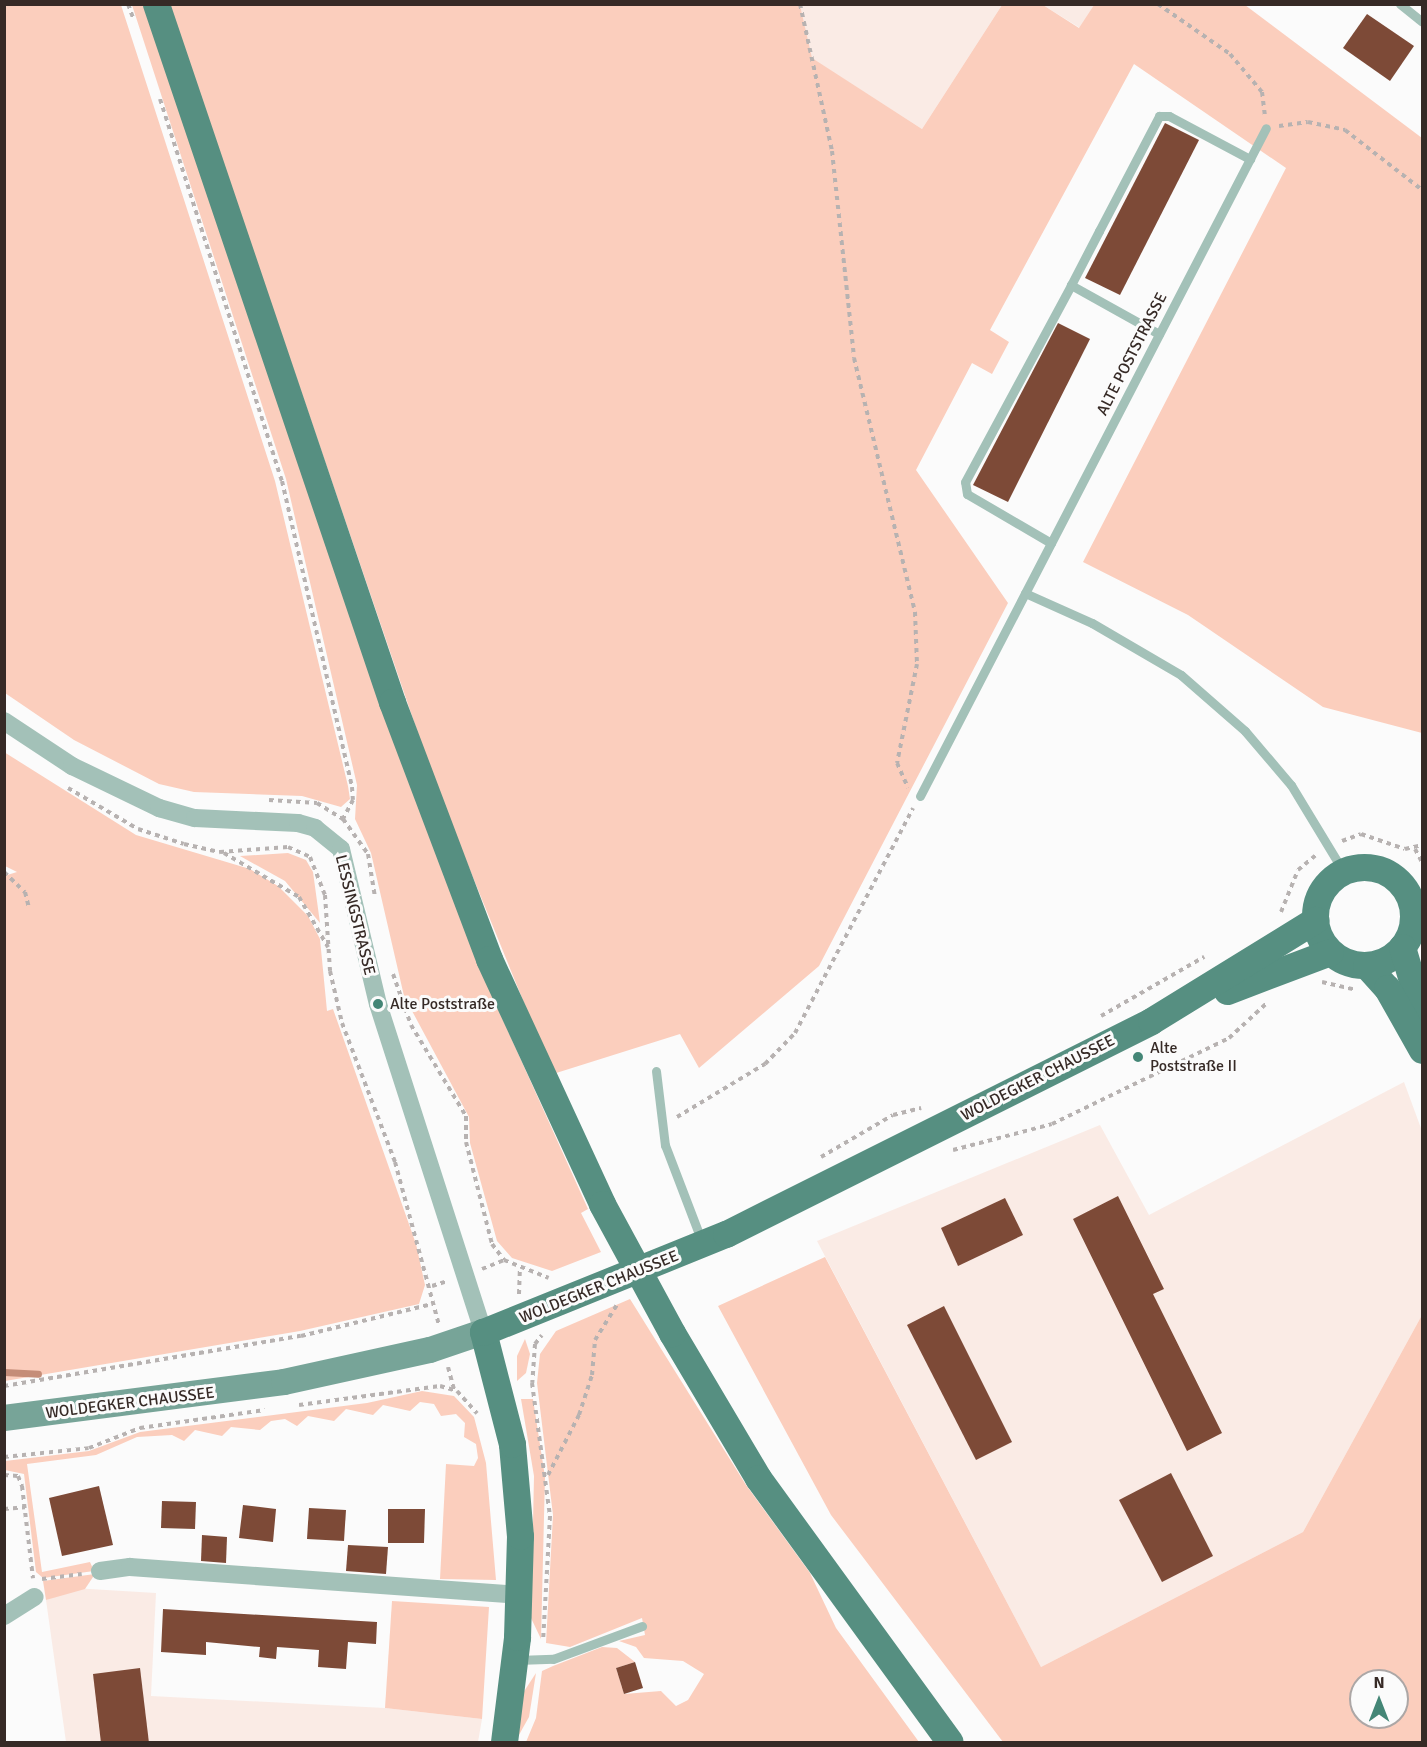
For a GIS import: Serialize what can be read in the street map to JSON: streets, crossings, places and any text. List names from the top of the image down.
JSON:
{
  "streets": {
    "main road": ["WOLDEGKER CHAUSSEE"],
    "street": ["LESSINGSTRASSE"],
    "lane": ["ALTE POSTSTRASSE"]
  },
  "crossings": [
    ["LESSINGSTRASSE", "WOLDEGKER CHAUSSEE"]
  ],
  "places": ["Alte Poststraße", "Alte Poststraße II"],
  "north": "top"
}
